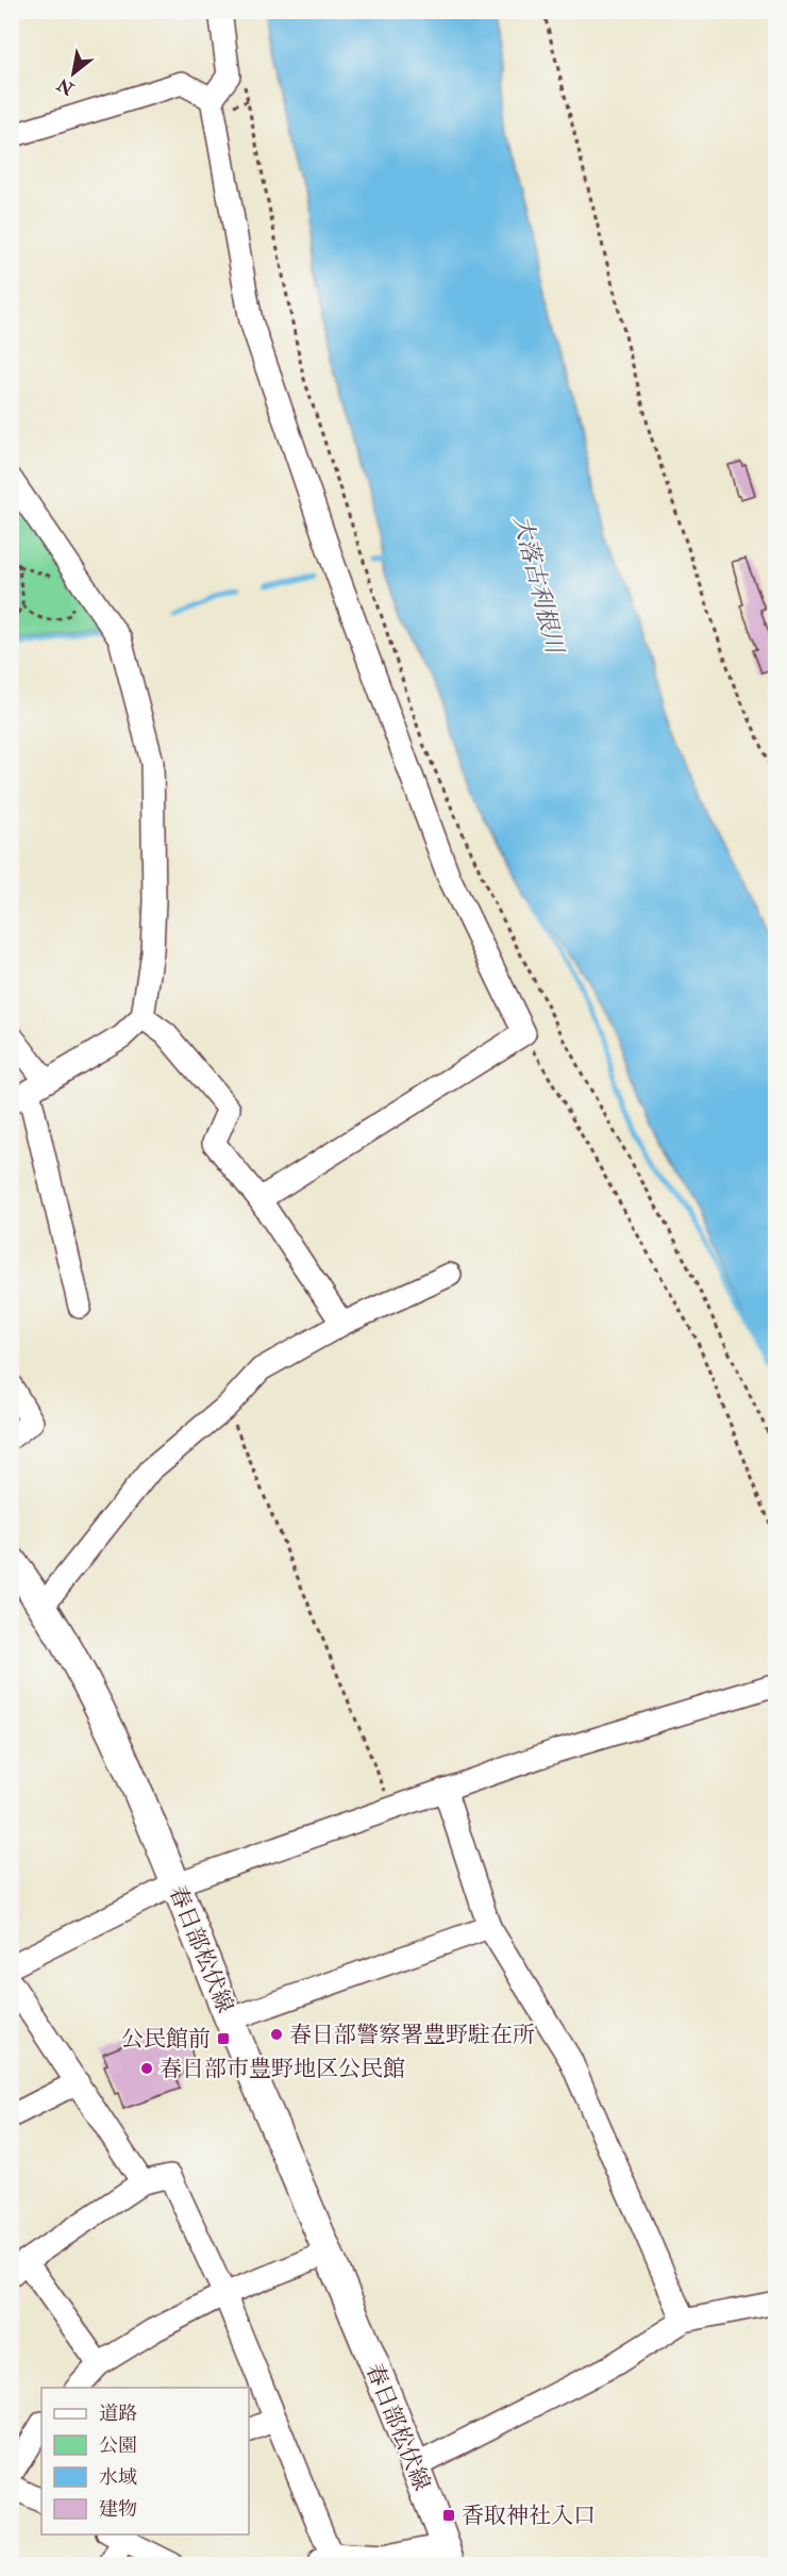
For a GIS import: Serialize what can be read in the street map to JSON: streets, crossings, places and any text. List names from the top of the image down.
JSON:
{
  "streets": {
    "main road": ["春日部松伏線"]
  },
  "water": ["大落古利根川"],
  "places": {
    "other": ["春日部警察署豊野駐在所", "春日部市豊野地区公民館"],
    "transit": ["公民館前", "香取神社入口"]
  },
  "legend": [
    "道路",
    "公園",
    "水域",
    "建物"
  ],
  "north": "bottom left"
}
